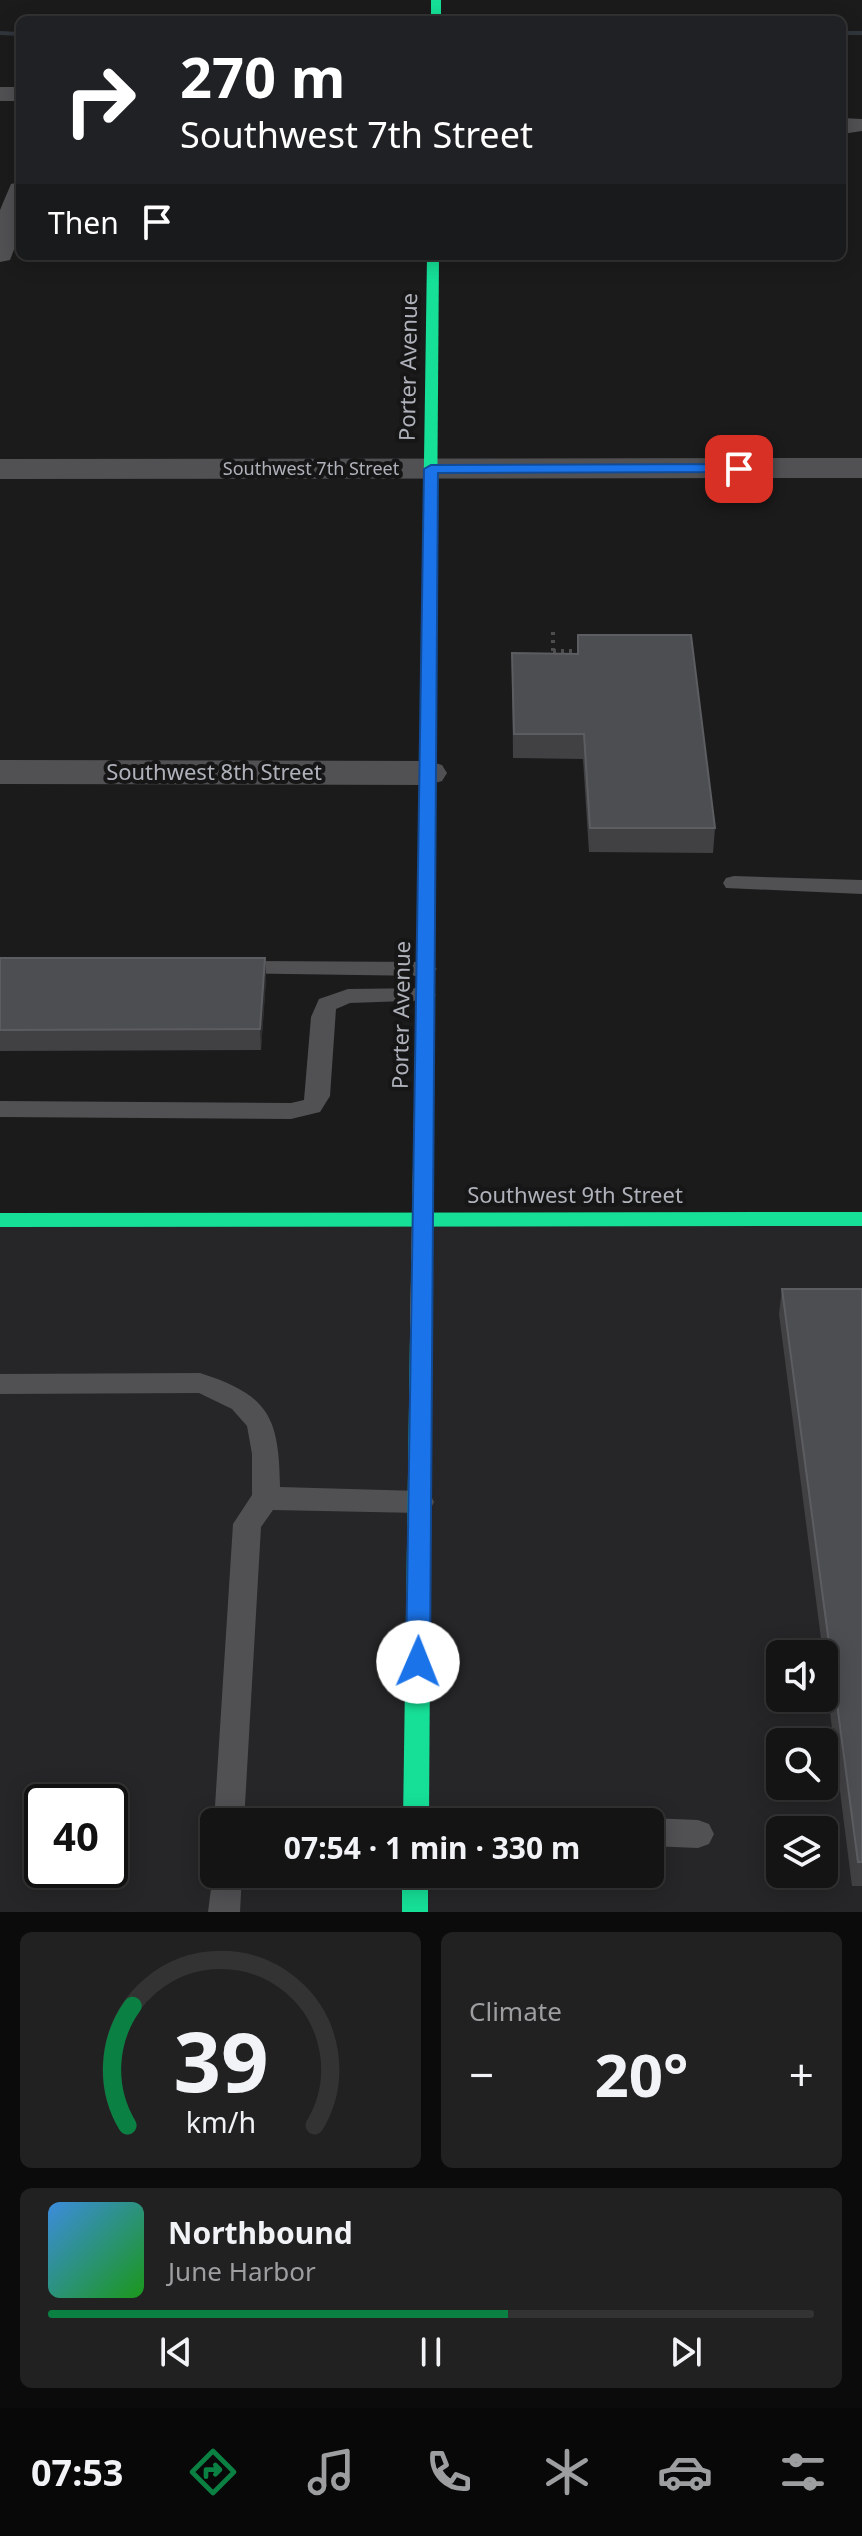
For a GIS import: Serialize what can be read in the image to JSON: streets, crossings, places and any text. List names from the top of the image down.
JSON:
{
  "streets": {
    "street": [
      "Porter Avenue",
      "Southwest 7th Street",
      "Southwest 8th Street",
      "Southwest 9th Street"
    ]
  },
  "crossings": [
    ["Porter Avenue", "Southwest 7th Street"],
    ["Porter Avenue", "Southwest 8th Street"],
    ["Porter Avenue", "Southwest 9th Street"]
  ],
  "page": {
    "turn": ["270 m", "Southwest 7th Street"],
    "then": "Then",
    "limit": "40",
    "trip": "07:54 · 1 min · 330 m",
    "tile": "Climate",
    "heat": ["−", "20°", "+"],
    "song": ["Northbound", "June Harbor"],
    "tabs": "07:53",
    "gauge": ["39", "km/h"]
  }
}
